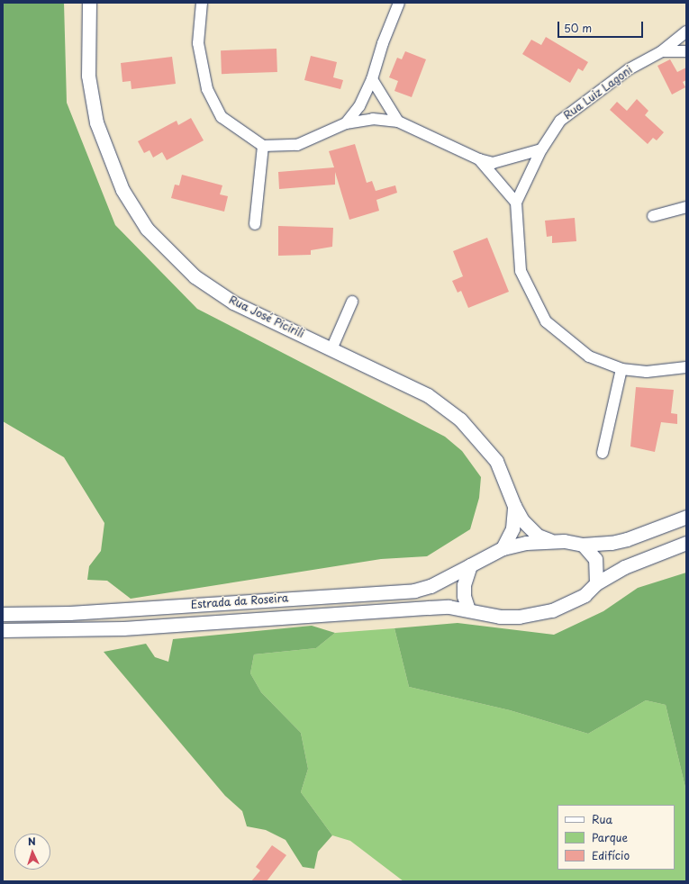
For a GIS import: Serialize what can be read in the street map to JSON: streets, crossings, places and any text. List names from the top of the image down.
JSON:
{
  "streets": {
    "street": ["Rua Luiz Lagoni", "Rua José Picirili", "Estrada da Roseira"]
  },
  "legend": ["Rua", "Parque", "Edifício"],
  "scale_bar": "50 m",
  "north": "top"
}
